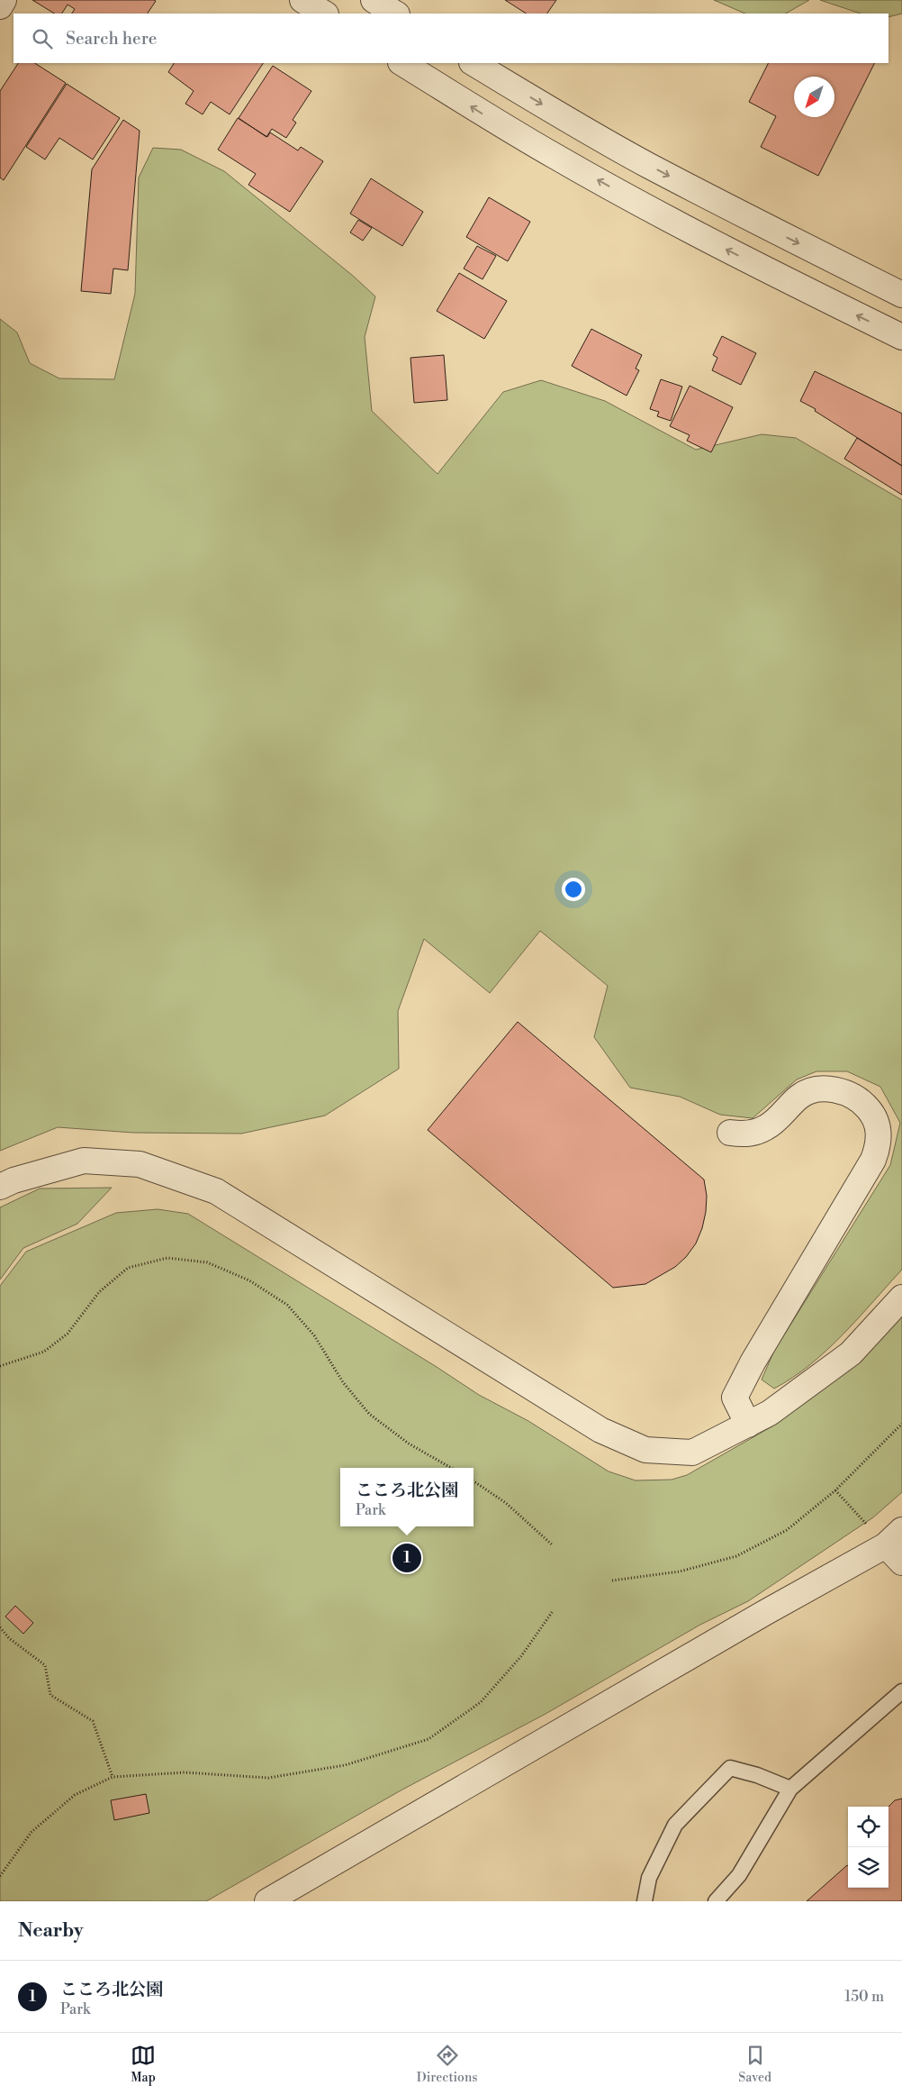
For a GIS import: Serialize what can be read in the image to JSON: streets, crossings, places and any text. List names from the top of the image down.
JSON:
{
  "north": "bottom left",
  "page": {
    "search": "Search here",
    "popup": ["こころ北公園", "Park"],
    "pins": "1",
    "heading": "Nearby",
    "list": [
      {
        "mark": "1",
        "name": "こころ北公園",
        "note": "Park",
        "value": "150 m"
      }
    ],
    "nav": ["Map", "Directions", "Saved"]
  }
}
